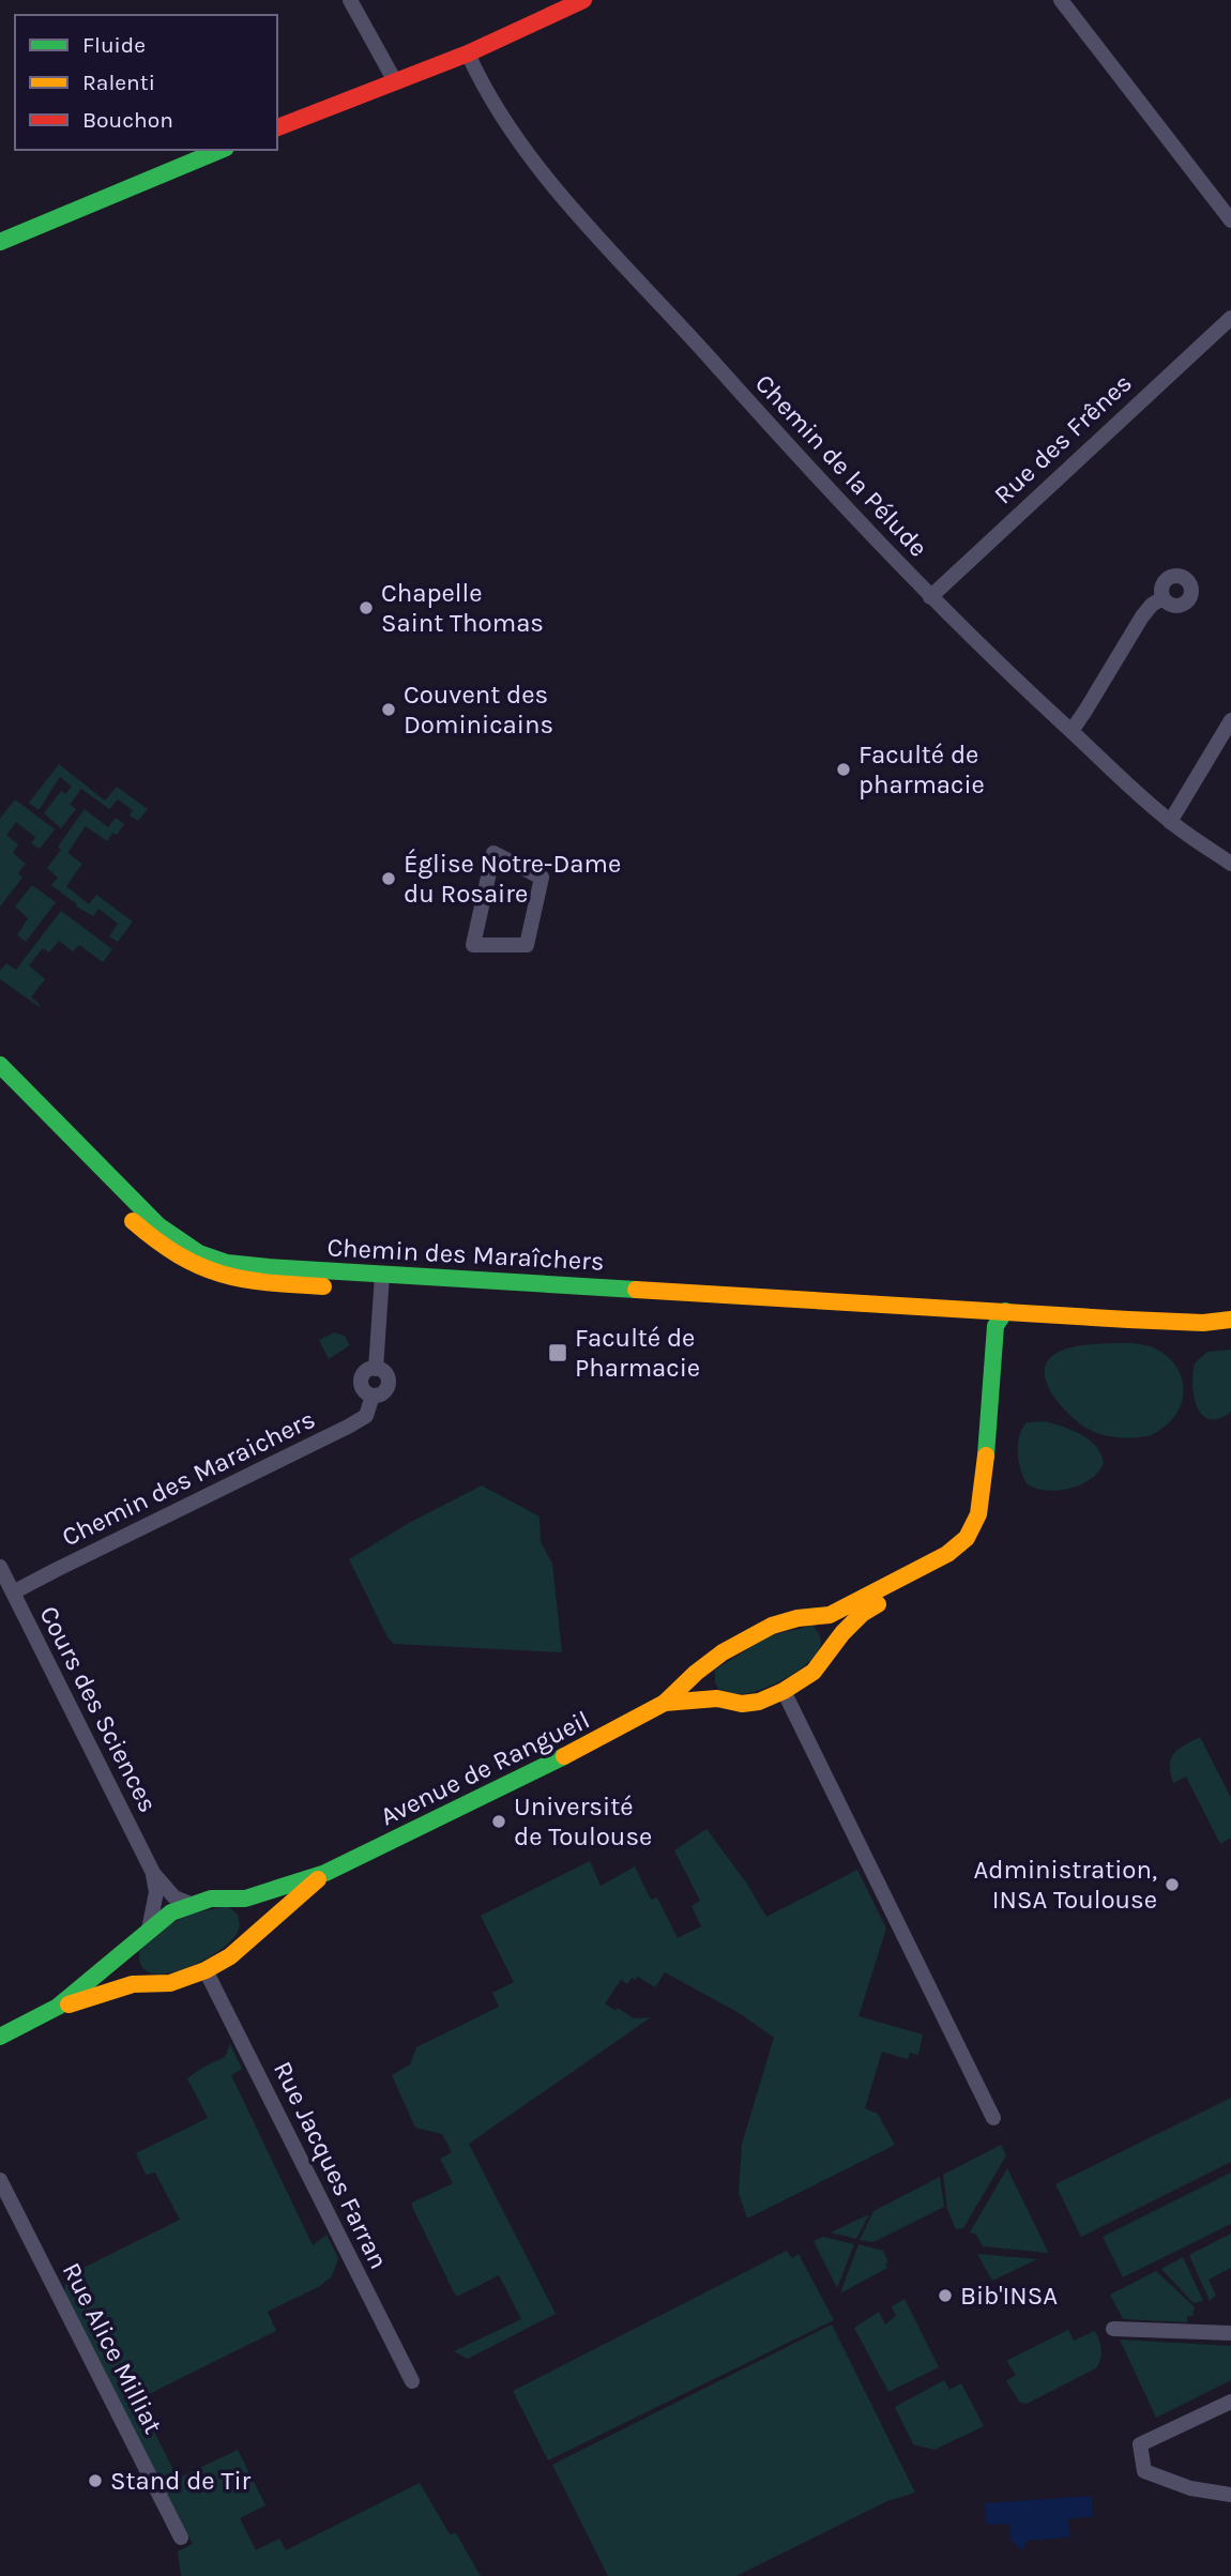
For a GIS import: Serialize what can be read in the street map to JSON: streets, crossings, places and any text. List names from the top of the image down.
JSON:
{
  "streets": {
    "street": [
      "Rue des Frênes",
      "Chemin de la Pélude",
      "Chemin des Maraîchers",
      "Chemin des Maraichers",
      "Cours des Sciences",
      "Avenue de Rangueil",
      "Rue Jacques Farran",
      "Rue Alice Milliat"
    ]
  },
  "crossings": [
    ["Rue des Frênes", "Chemin de la Pélude"],
    ["Chemin des Maraîchers", "Chemin des Maraichers"],
    ["Chemin des Maraîchers", "Avenue de Rangueil"],
    ["Chemin des Maraichers", "Cours des Sciences"],
    ["Cours des Sciences", "Avenue de Rangueil"],
    ["Avenue de Rangueil", "Rue Jacques Farran"]
  ],
  "places": {
    "other": [
      "Chapelle Saint Thomas",
      "Couvent des Dominicains",
      "Faculté de pharmacie",
      "Église Notre-Dame du Rosaire",
      "Université de Toulouse",
      "Administration, INSA Toulouse",
      "Bib'INSA",
      "Stand de Tir"
    ],
    "transit": ["Faculté de Pharmacie"]
  },
  "legend": ["Fluide", "Ralenti", "Bouchon"]
}
